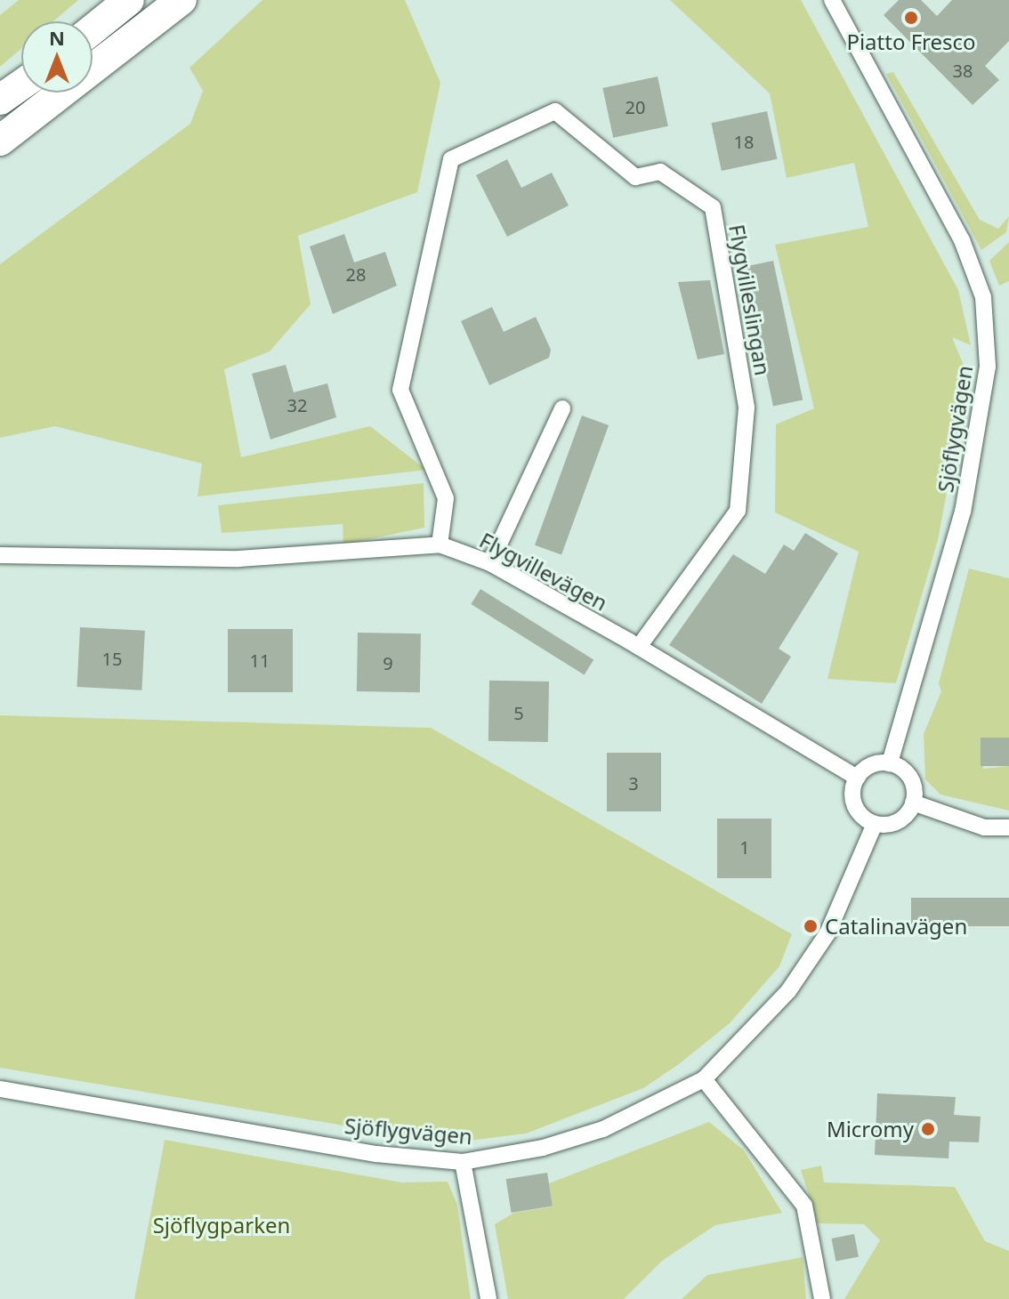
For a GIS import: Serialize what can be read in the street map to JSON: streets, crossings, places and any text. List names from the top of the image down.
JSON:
{
  "streets": {
    "street": ["Flygvilleslingan", "Sjöflygvägen", "Flygvillevägen"]
  },
  "crossings": [
    ["Flygvilleslingan", "Flygvillevägen"],
    ["Sjöflygvägen", "Flygvillevägen"]
  ],
  "parks": ["Sjöflygparken"],
  "places": ["Piatto Fresco", "Catalinavägen", "Micromy"],
  "house_numbers": [
    "38",
    "20",
    "18",
    "28",
    "32",
    "15",
    "11",
    "9",
    "5",
    "3",
    "1"
  ],
  "north": "top"
}
